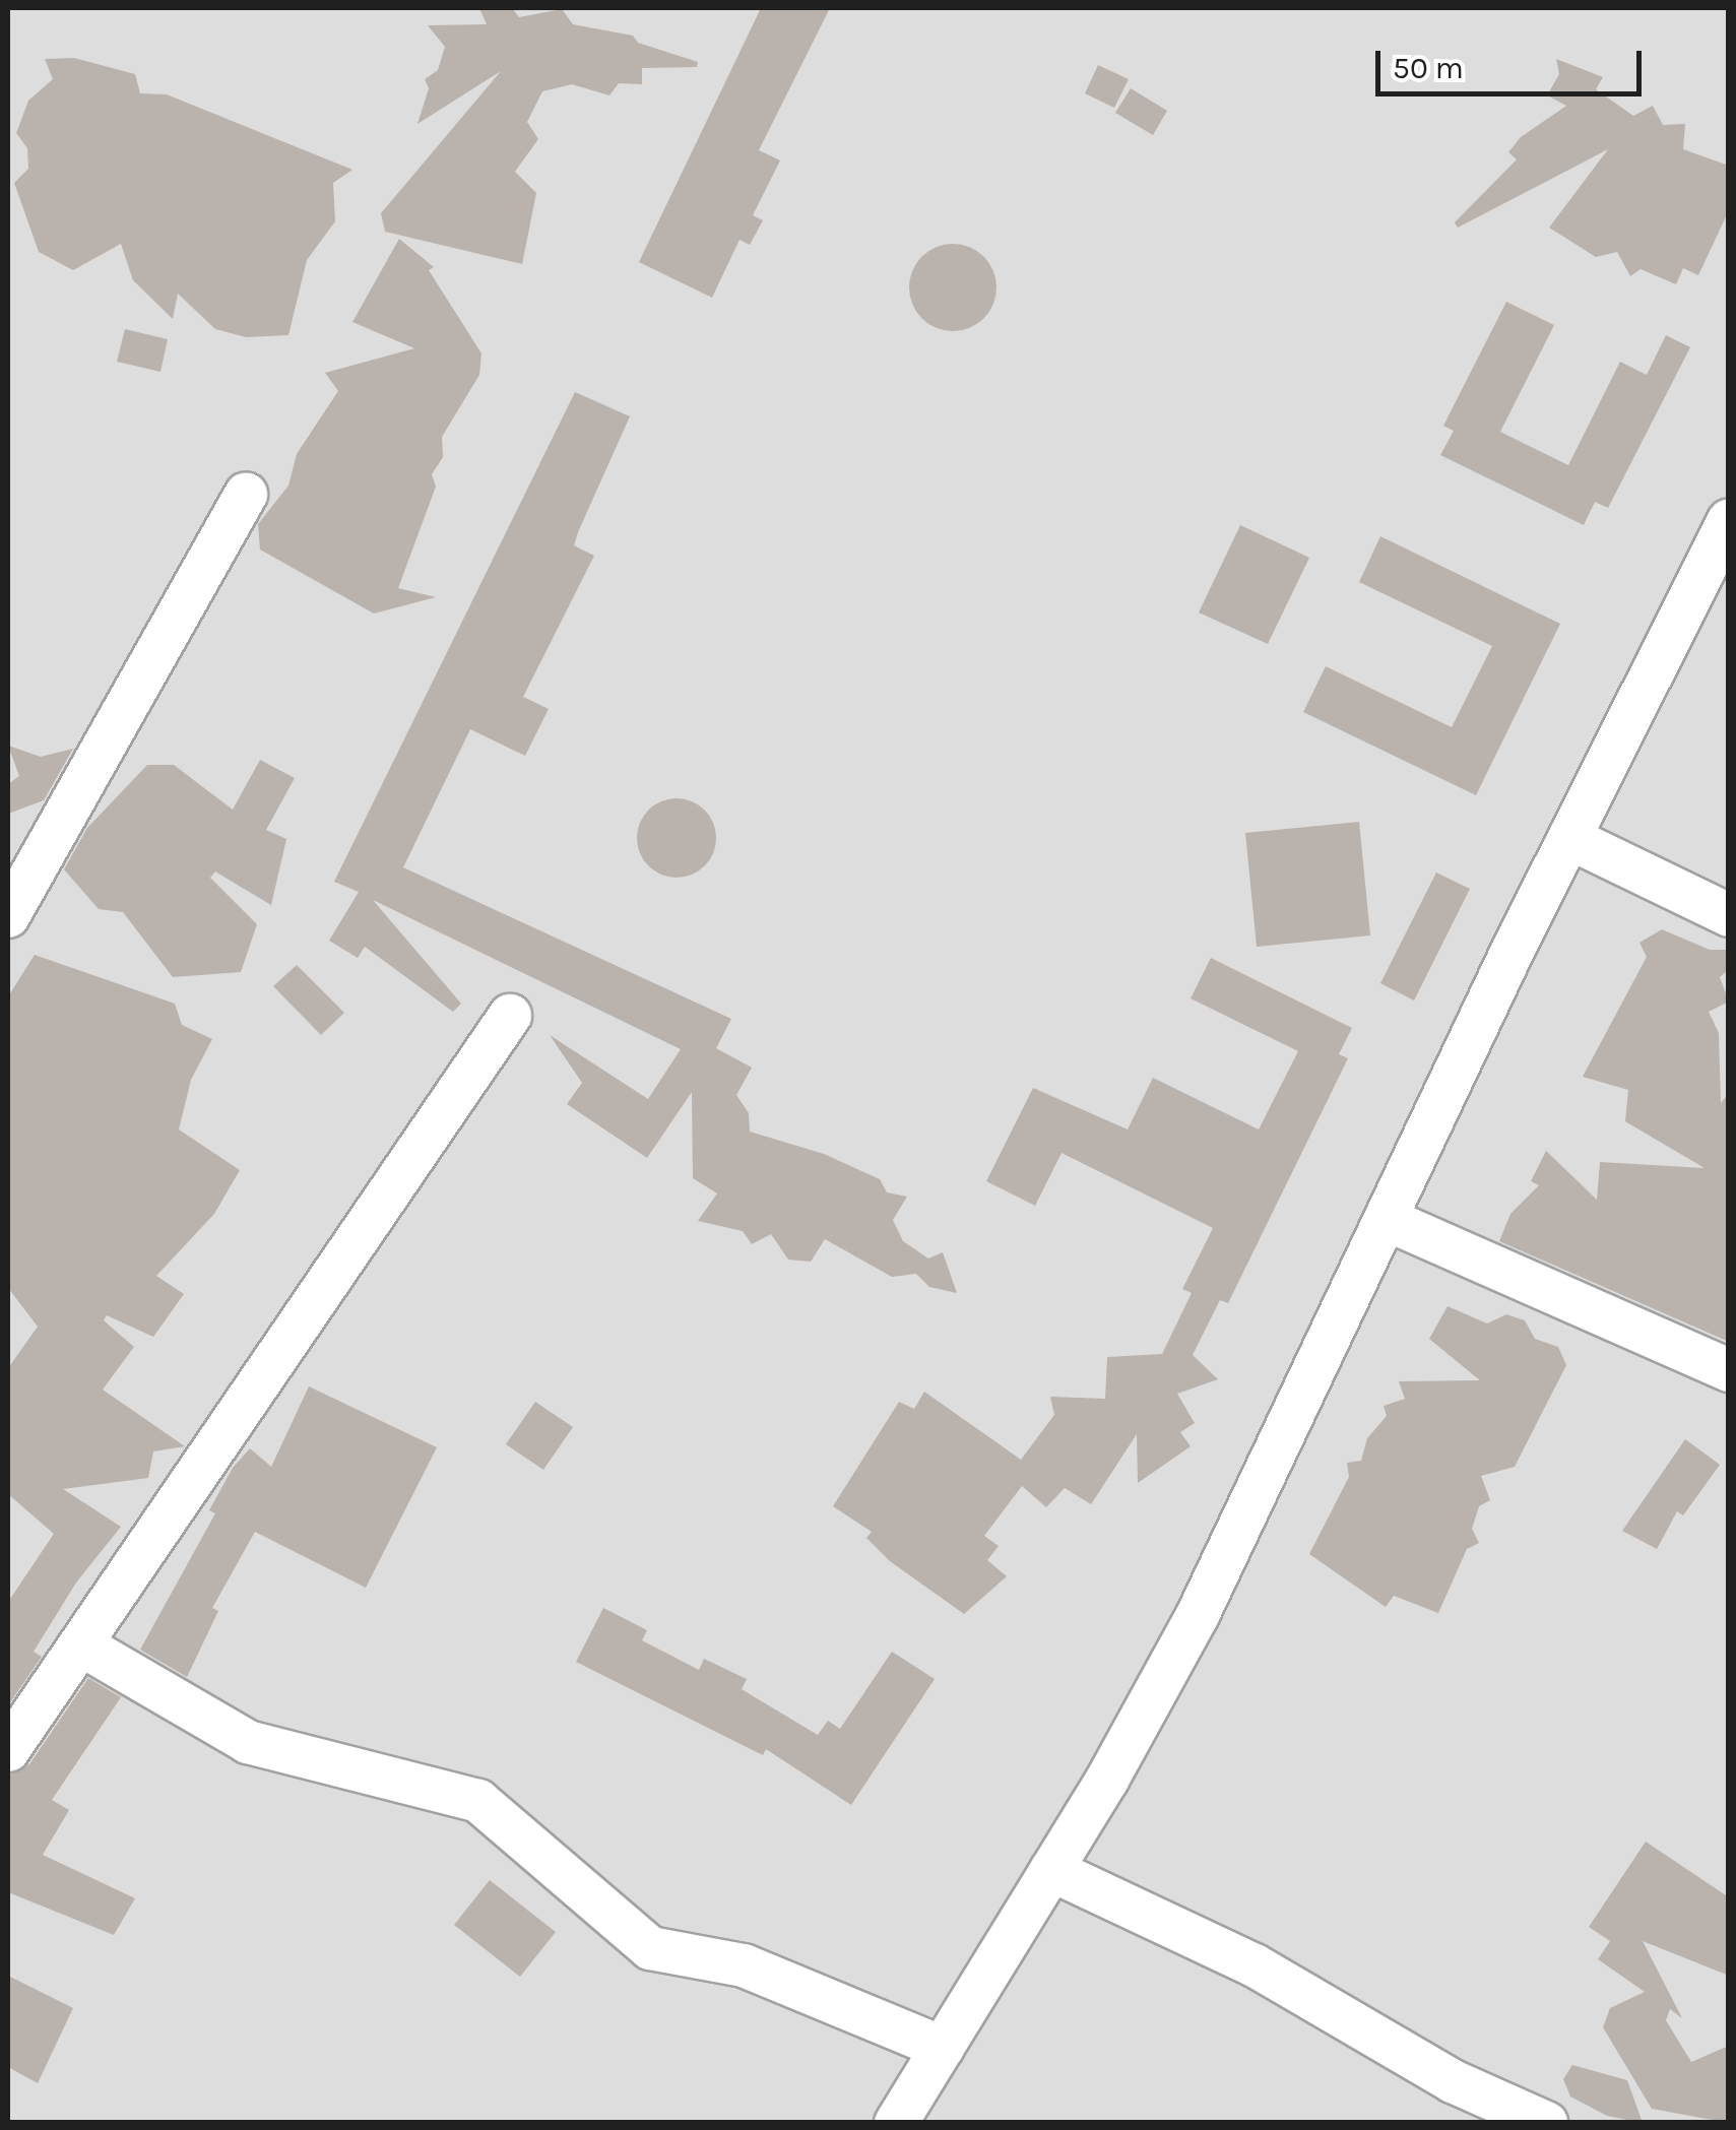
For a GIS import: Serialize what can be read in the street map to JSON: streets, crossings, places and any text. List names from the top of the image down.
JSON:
{
  "scale_bar": "50 m"
}
